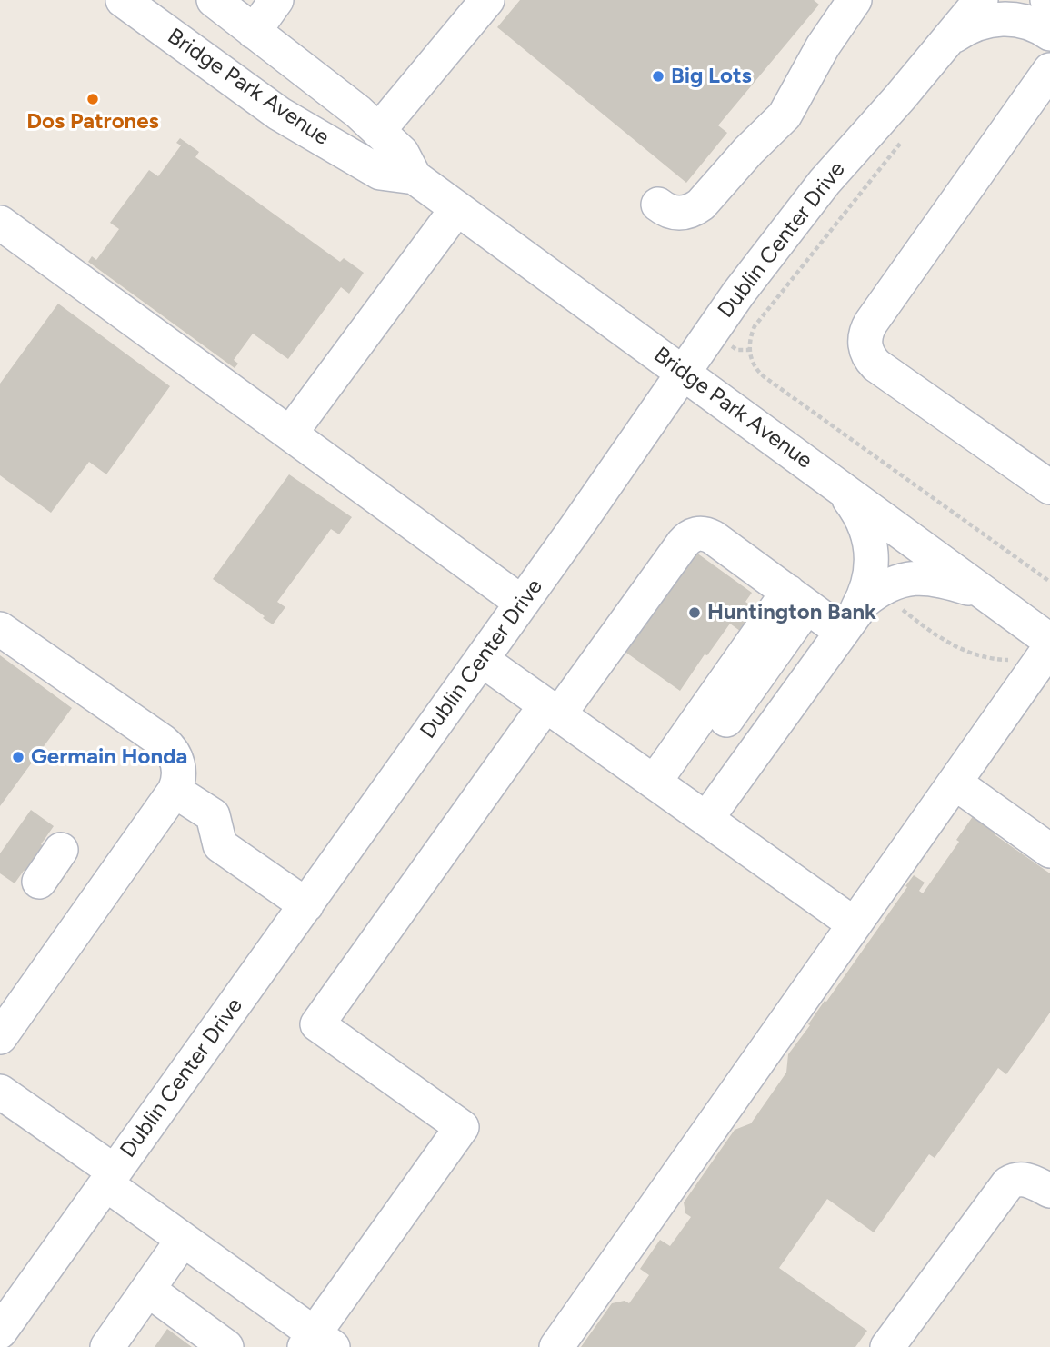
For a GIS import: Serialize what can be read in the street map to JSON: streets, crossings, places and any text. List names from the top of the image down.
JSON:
{
  "streets": {
    "street": ["Bridge Park Avenue", "Dublin Center Drive"]
  },
  "crossings": [
    ["Bridge Park Avenue", "Dublin Center Drive"]
  ],
  "places": [
    "Big Lots",
    "Dos Patrones",
    "Huntington Bank",
    "Germain Honda"
  ]
}
